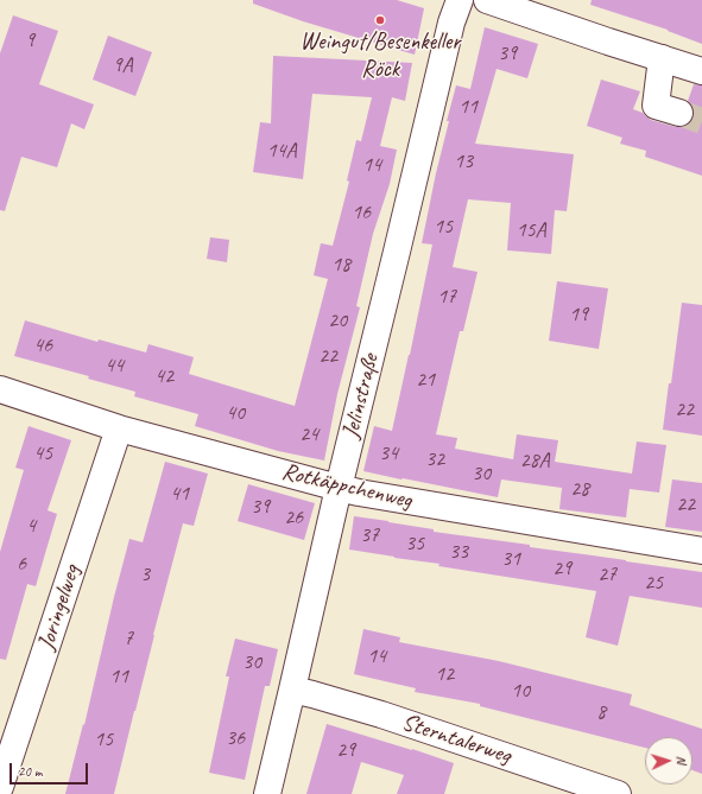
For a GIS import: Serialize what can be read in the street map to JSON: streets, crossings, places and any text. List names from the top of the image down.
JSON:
{
  "streets": {
    "street": [
      "Jelinstraße",
      "Rotkäppchenweg",
      "Joringelweg",
      "Sterntalerweg"
    ]
  },
  "crossings": [
    ["Jelinstraße", "Rotkäppchenweg"],
    ["Jelinstraße", "Sterntalerweg"],
    ["Rotkäppchenweg", "Joringelweg"]
  ],
  "places": ["Weingut/Besenkeller Röck"],
  "house_numbers": [
    "9",
    "39",
    "9A",
    "11",
    "14A",
    "13",
    "14",
    "16",
    "15",
    "15A",
    "18",
    "17",
    "19",
    "20",
    "46",
    "22",
    "44",
    "42",
    "21",
    "22",
    "40",
    "24",
    "45",
    "34",
    "32",
    "28A",
    "30",
    "28",
    "41",
    "22",
    "39",
    "26",
    "4",
    "37",
    "35",
    "33",
    "31",
    "6",
    "29",
    "3",
    "27",
    "25",
    "7",
    "14",
    "30",
    "12",
    "11",
    "10",
    "8",
    "36",
    "15",
    "29"
  ],
  "scale_bar": "20 m",
  "north": "right"
}
